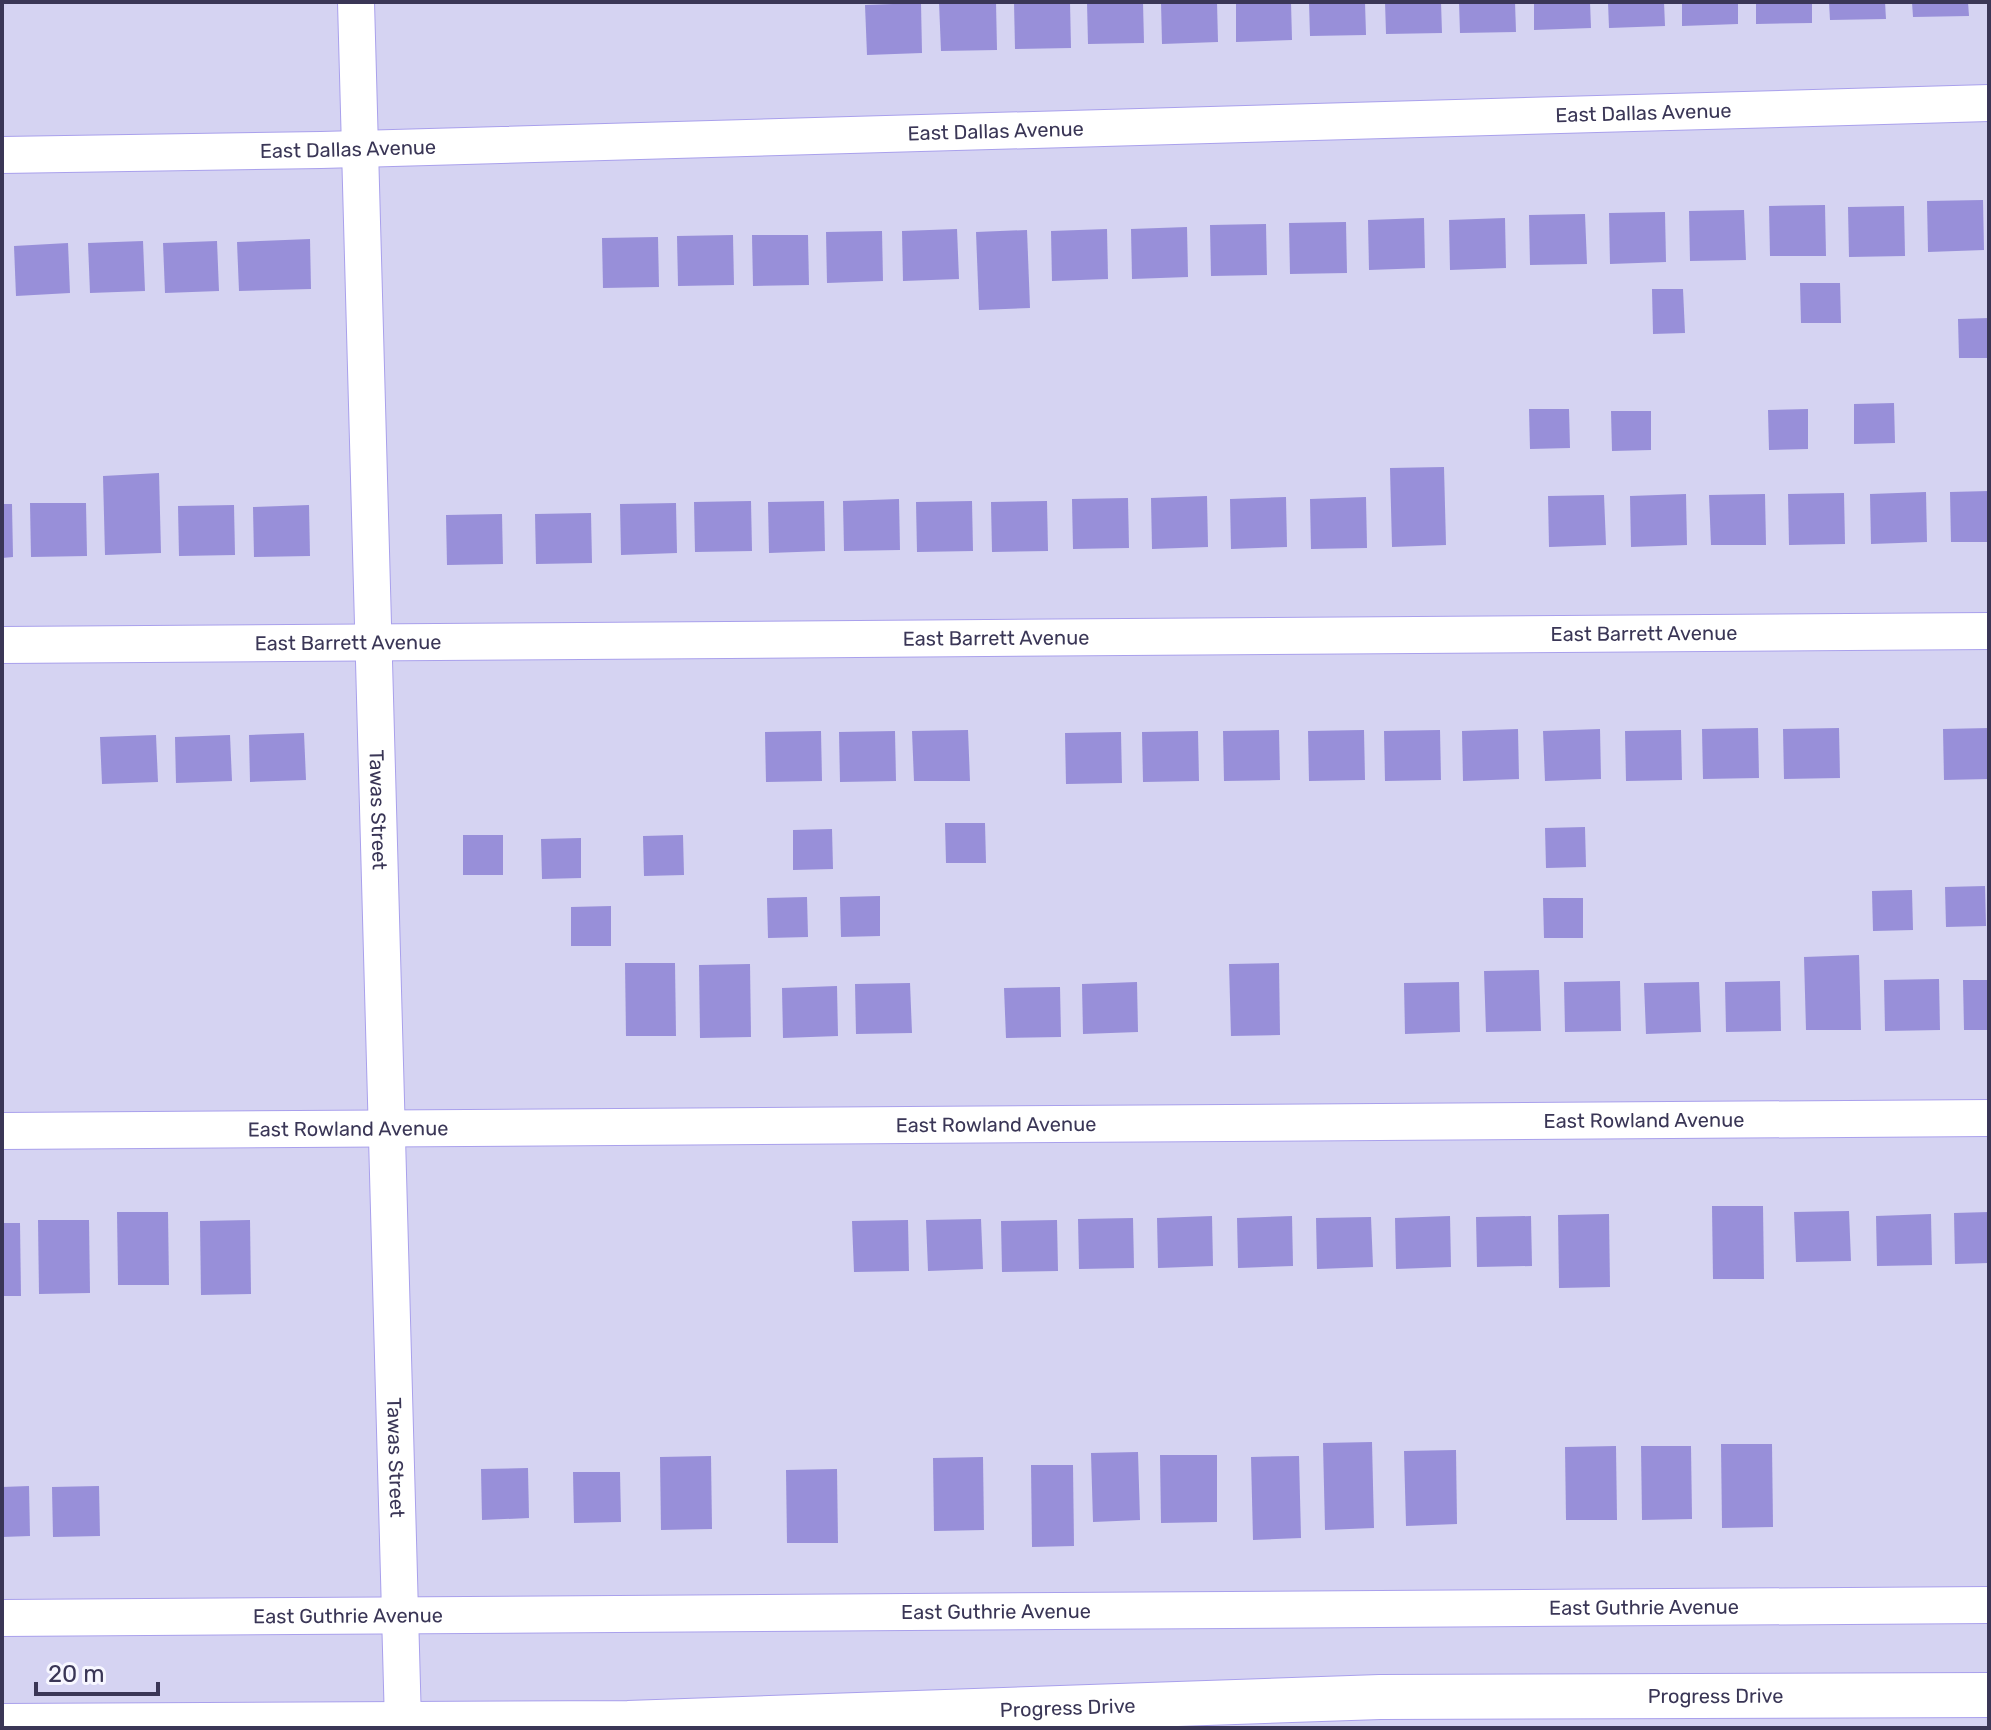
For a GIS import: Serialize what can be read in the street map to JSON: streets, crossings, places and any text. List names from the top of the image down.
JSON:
{
  "streets": {
    "main road": ["Progress Drive"],
    "street": [
      "East Dallas Avenue",
      "East Barrett Avenue",
      "Tawas Street",
      "East Rowland Avenue",
      "East Guthrie Avenue"
    ]
  },
  "crossings": [
    ["East Dallas Avenue", "Tawas Street"],
    ["East Barrett Avenue", "Tawas Street"],
    ["Tawas Street", "East Rowland Avenue"],
    ["Tawas Street", "East Guthrie Avenue"],
    ["Tawas Street", "Progress Drive"]
  ],
  "scale_bar": "20 m"
}
